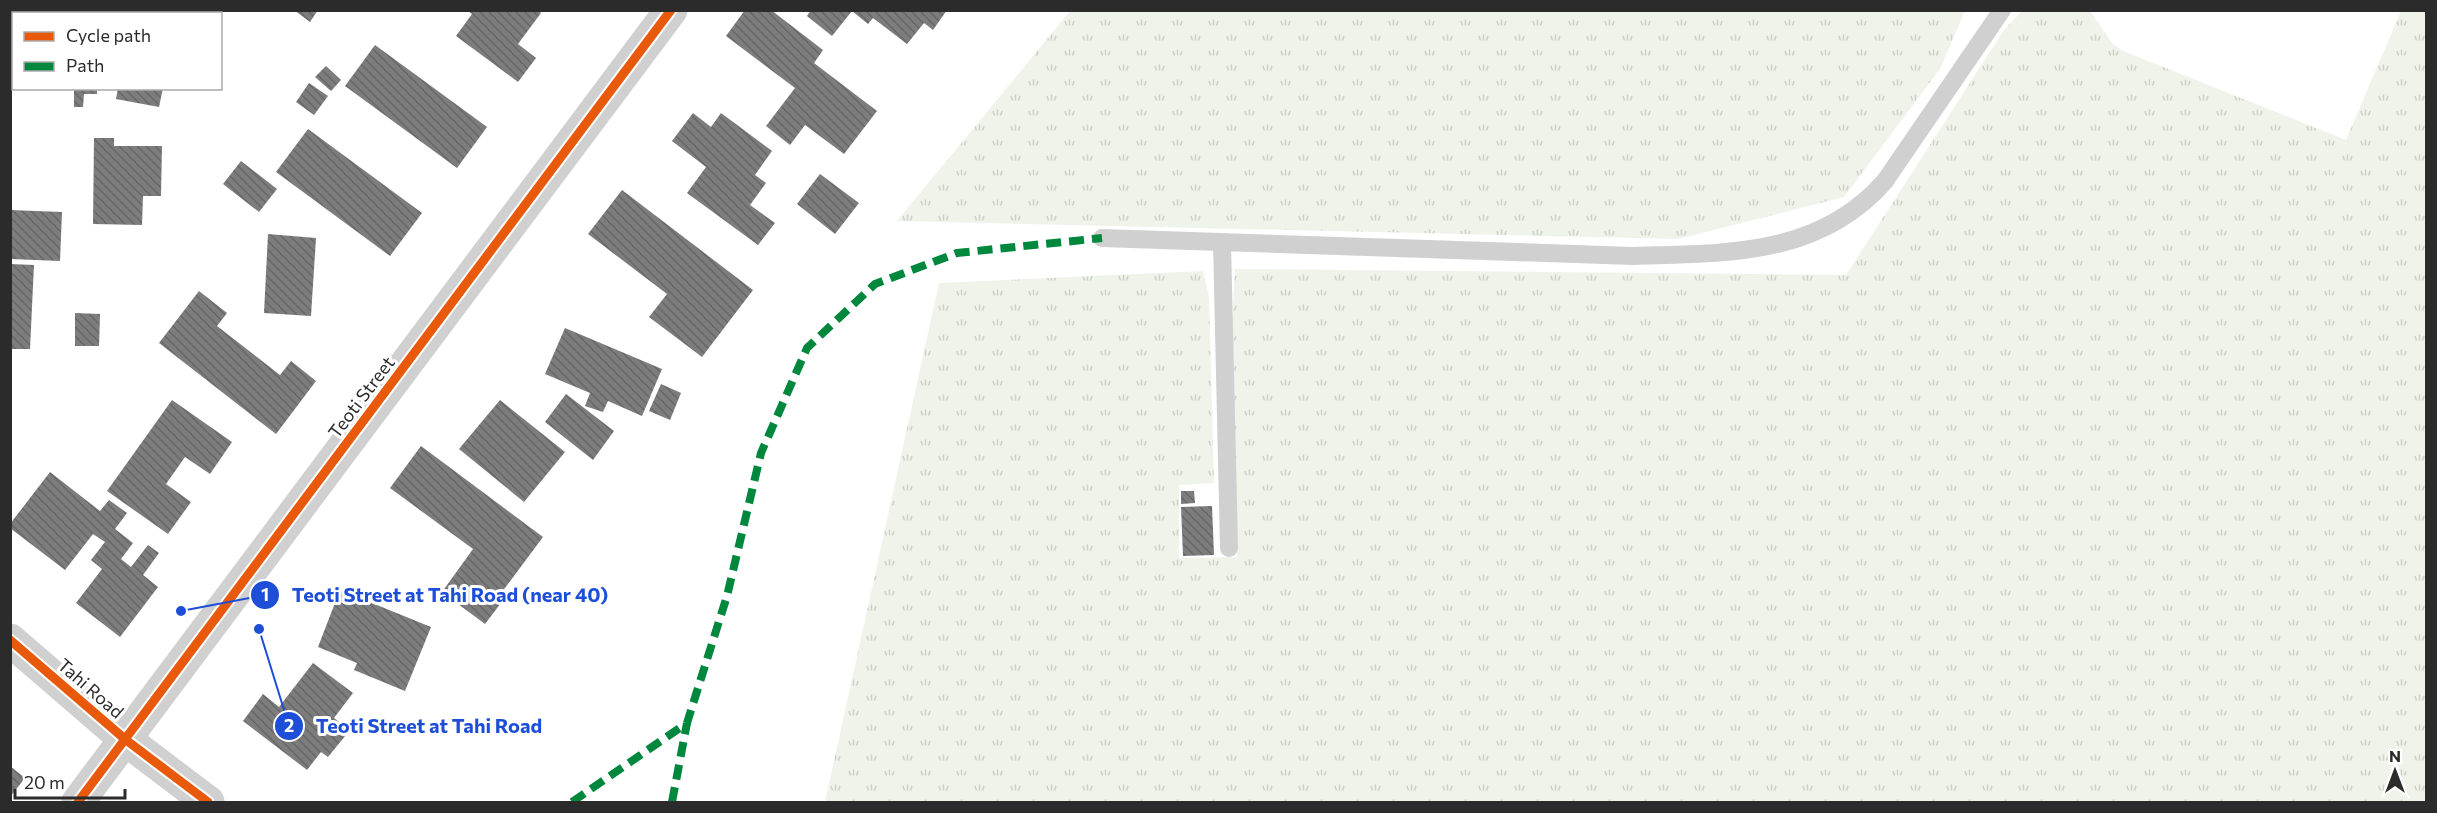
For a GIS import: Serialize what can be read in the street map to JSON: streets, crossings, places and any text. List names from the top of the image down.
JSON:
{
  "streets": {
    "street": ["Teoti Street", "Tahi Road"]
  },
  "crossings": [
    ["Teoti Street", "Tahi Road"]
  ],
  "places": ["Teoti Street at Tahi Road (near 40)", "Teoti Street at Tahi Road"],
  "legend": ["Cycle path", "Path"],
  "scale_bar": "20 m",
  "north": "top"
}
